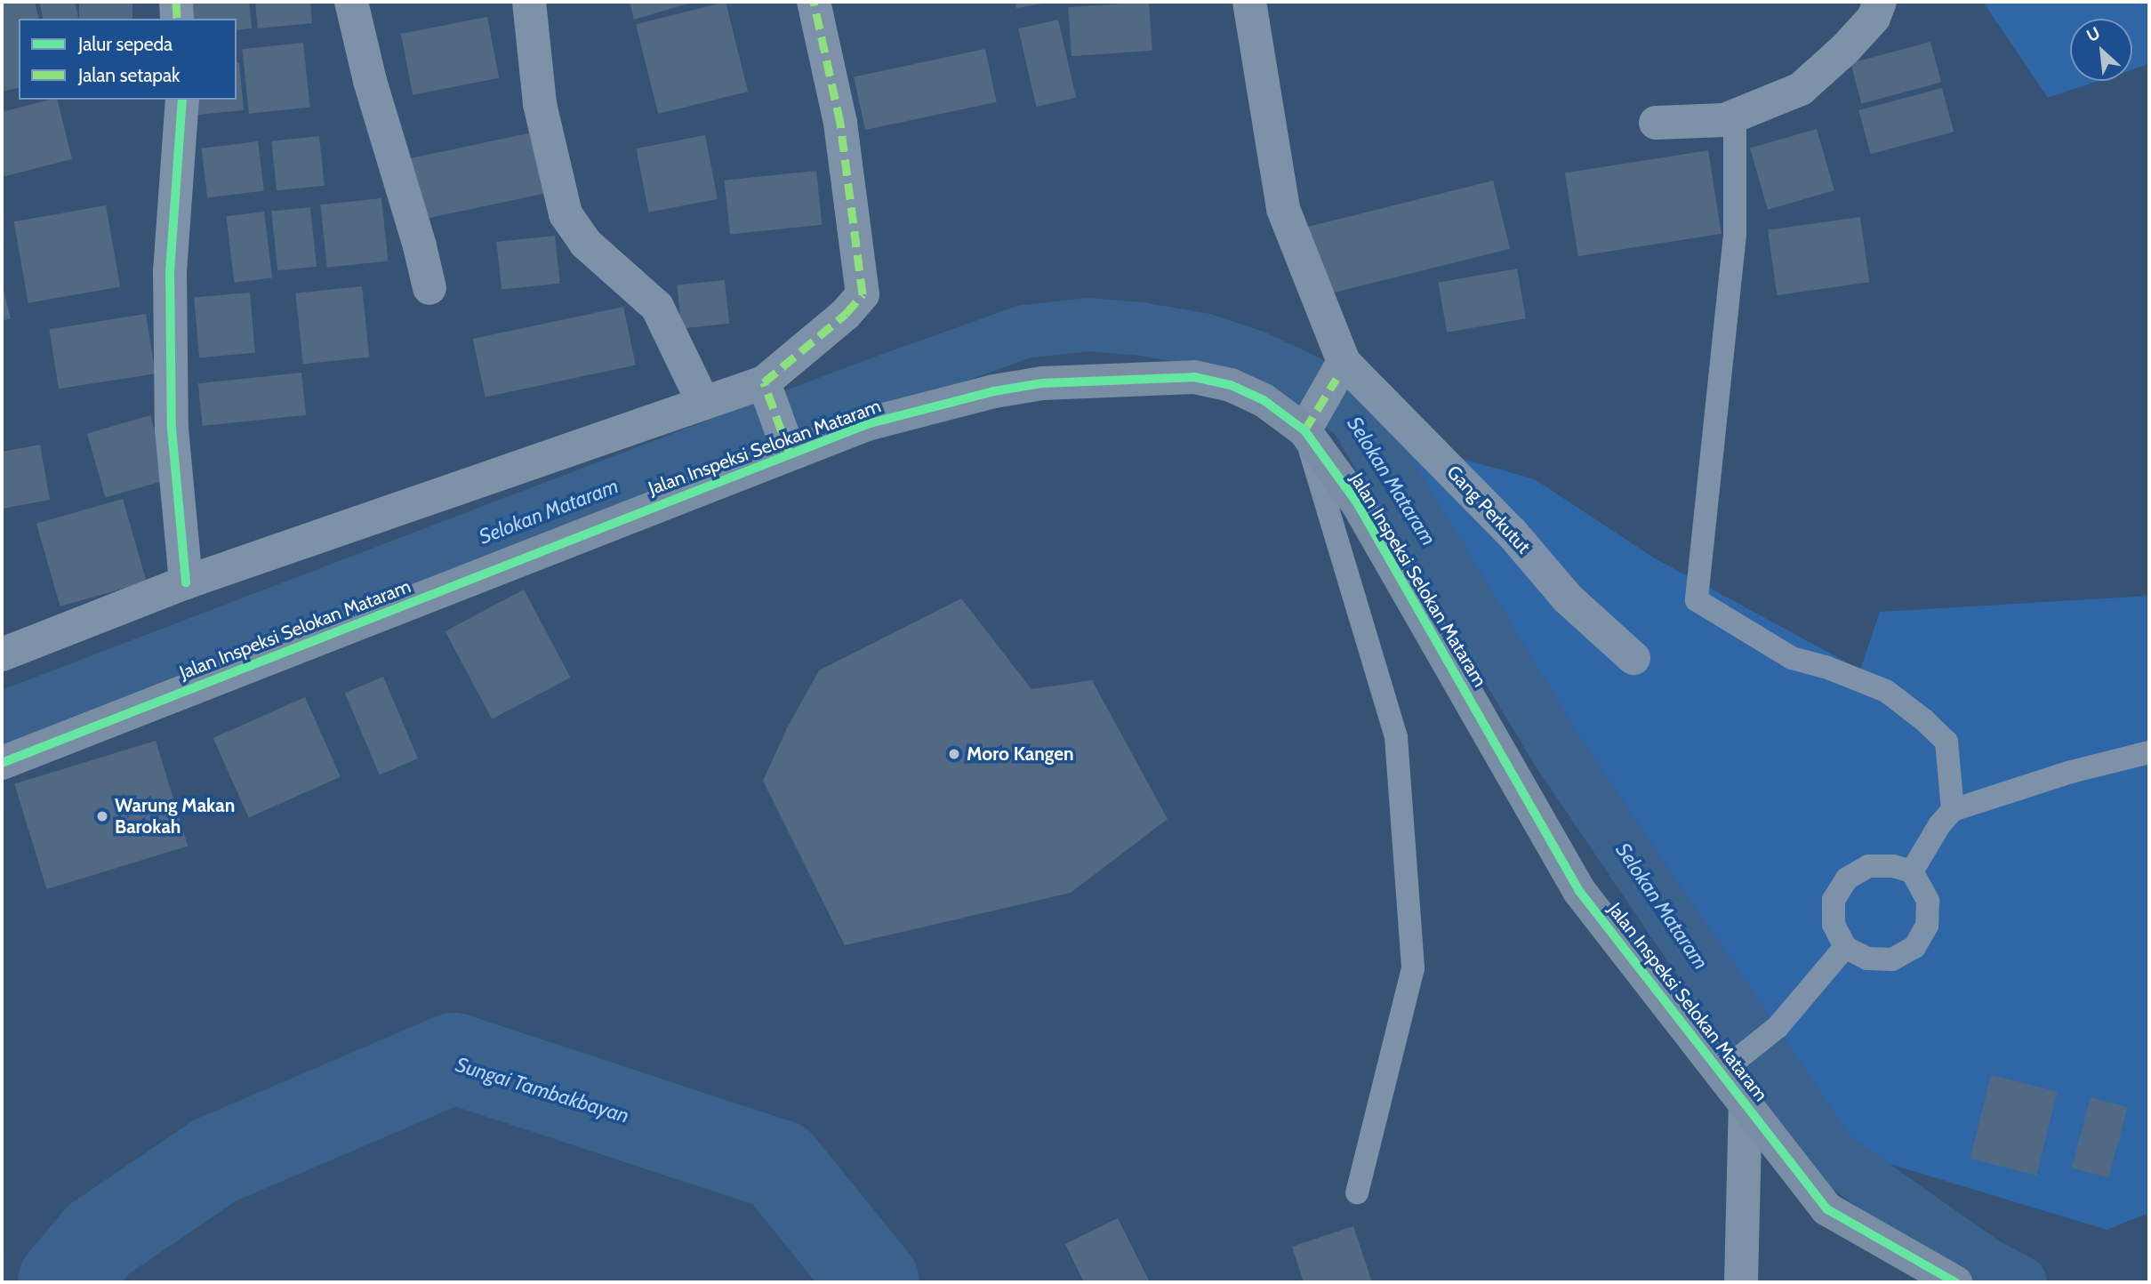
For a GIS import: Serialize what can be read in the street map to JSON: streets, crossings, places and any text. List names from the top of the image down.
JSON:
{
  "streets": {
    "street": ["Jalan Inspeksi Selokan Mataram", "Gang Perkutut"]
  },
  "water": ["Selokan Mataram", "Sungai Tambakbayan"],
  "places": ["Moro Kangen", "Warung Makan Barokah"],
  "legend": ["Jalur sepeda", "Jalan setapak"],
  "north": "top left"
}
